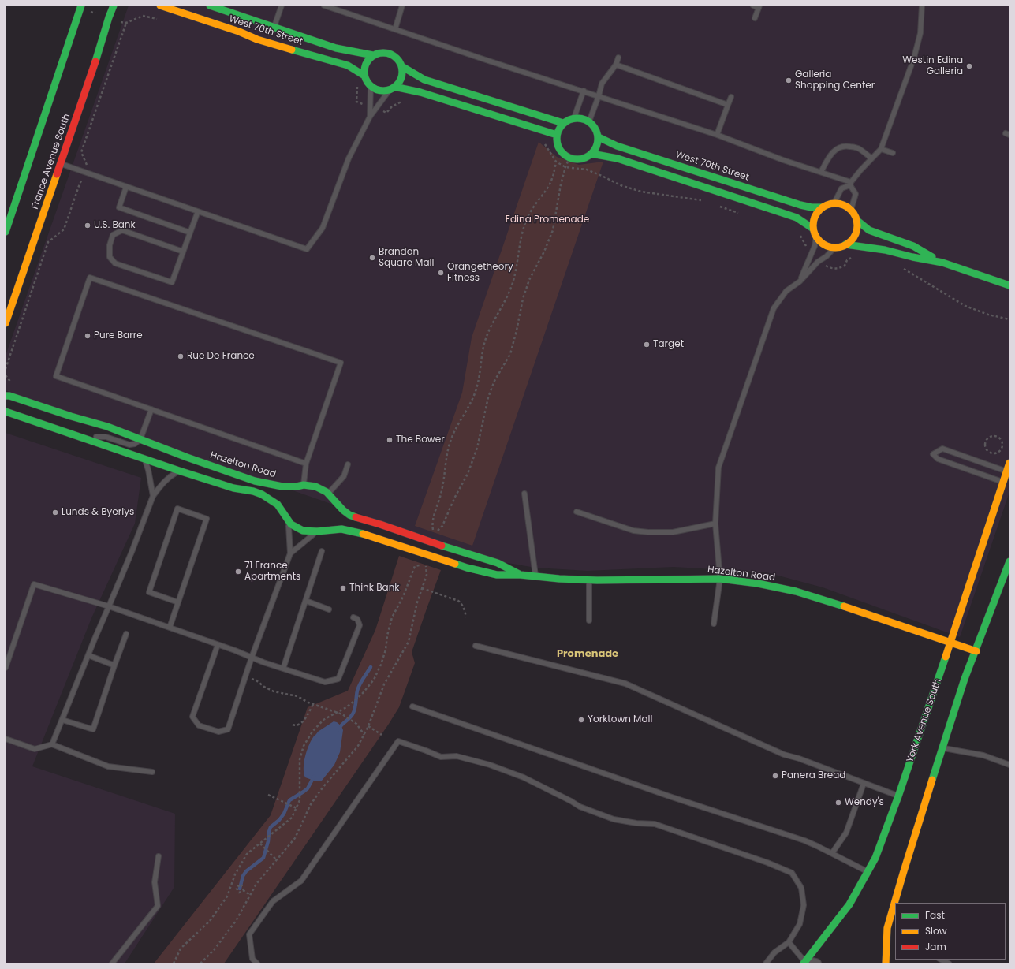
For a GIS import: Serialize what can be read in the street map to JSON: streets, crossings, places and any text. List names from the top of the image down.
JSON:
{
  "streets": {
    "street": [
      "West 70th Street",
      "France Avenue South",
      "Hazelton Road",
      "York Avenue South"
    ]
  },
  "crossings": [
    ["Hazelton Road", "York Avenue South"]
  ],
  "districts": ["Promenade"],
  "parks": ["Edina Promenade"],
  "places": [
    "Westin Edina Galleria",
    "Galleria Shopping Center",
    "U.S. Bank",
    "Brandon Square Mall",
    "Orangetheory Fitness",
    "Pure Barre",
    "Target",
    "Rue De France",
    "The Bower",
    "Lunds & Byerlys",
    "71 France Apartments",
    "Think Bank",
    "Yorktown Mall",
    "Panera Bread",
    "Wendy's"
  ],
  "legend": ["Fast", "Slow", "Jam"]
}
